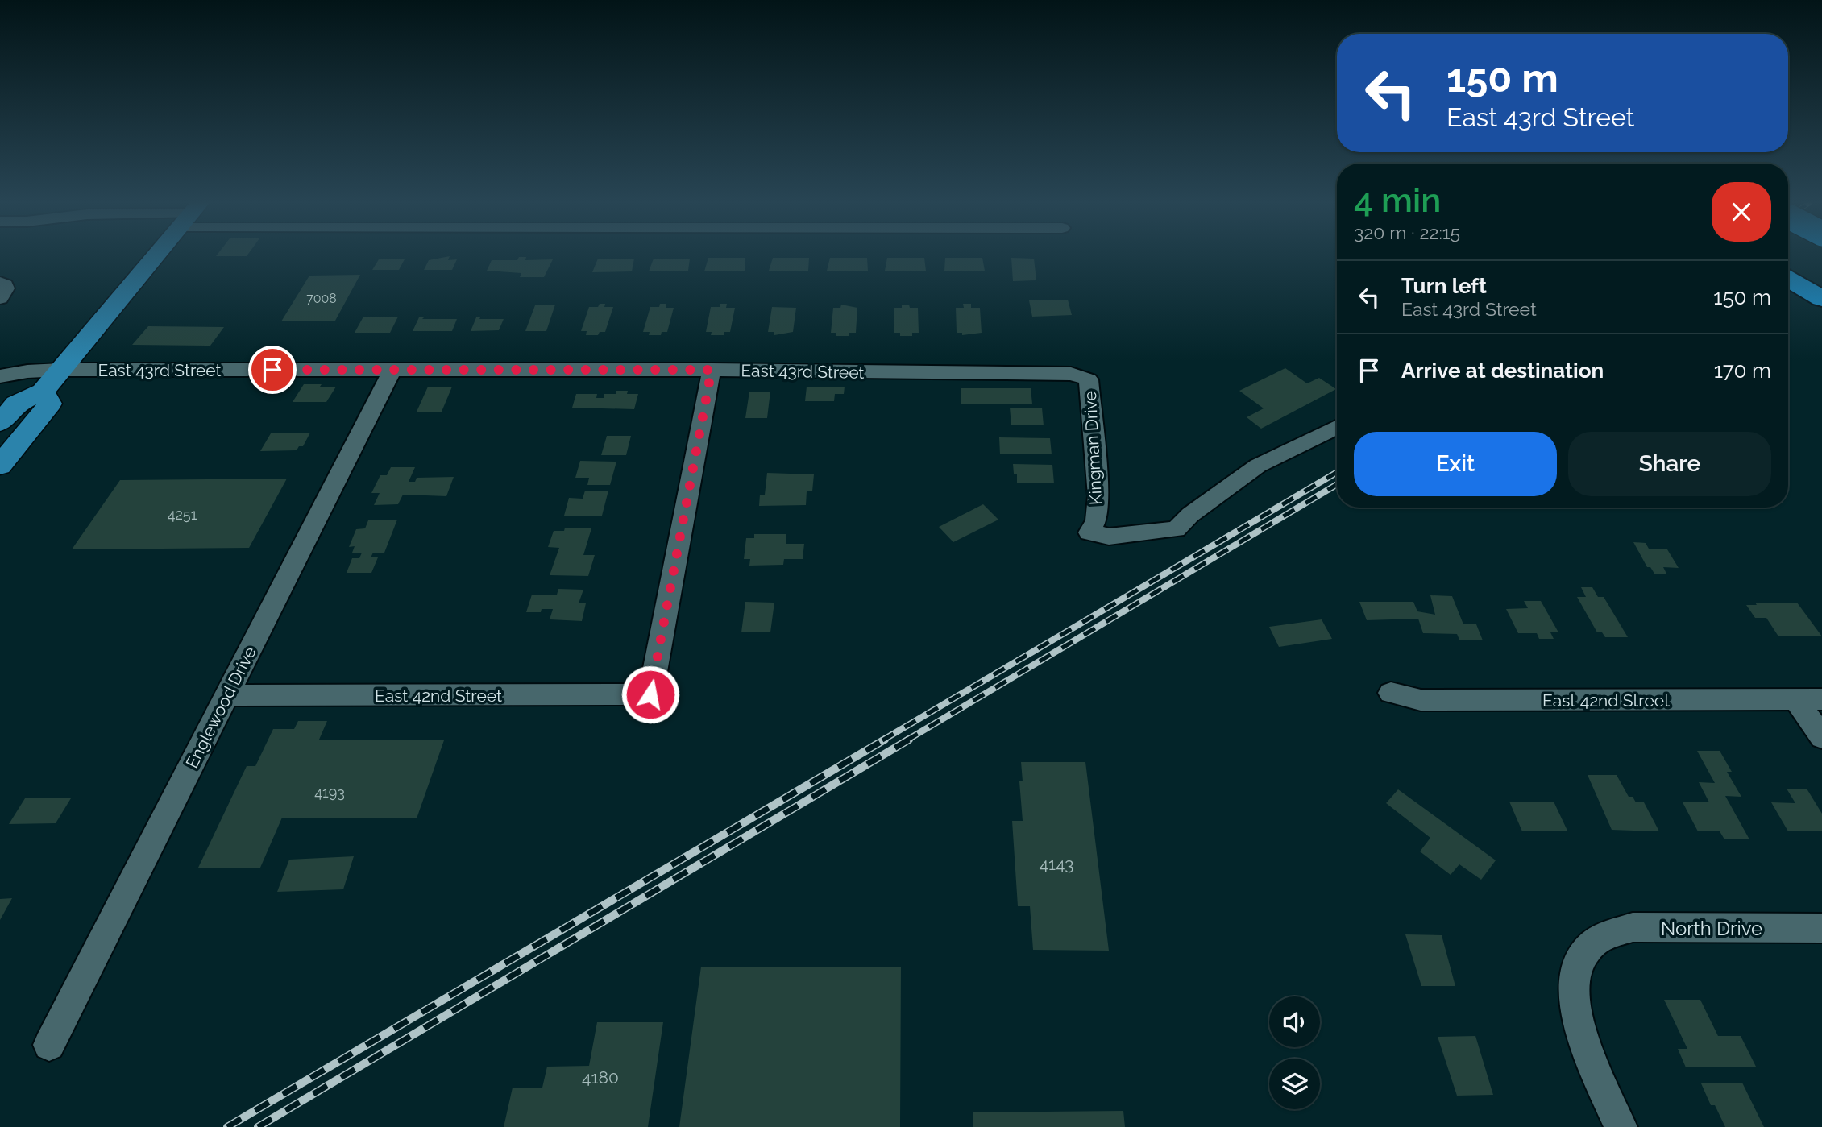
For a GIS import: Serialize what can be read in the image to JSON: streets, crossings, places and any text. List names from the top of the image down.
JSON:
{
  "streets": {
    "street": [
      "East 43rd Street",
      "Kingman Drive",
      "East 42nd Street",
      "Englewood Drive",
      "North Drive"
    ]
  },
  "crossings": [
    ["East 43rd Street", "Kingman Drive"],
    ["East 43rd Street", "East 42nd Street"],
    ["East 43rd Street", "Englewood Drive"],
    ["East 42nd Street", "Englewood Drive"]
  ],
  "house_numbers": [
    "7008",
    "4251",
    "4193",
    "4143",
    "4180"
  ],
  "page": {
    "turn": ["150 m", "East 43rd Street"],
    "heading": ["4 min", "320 m · 22:15"],
    "list": [
      {
        "name": "Turn left",
        "note": "East 43rd Street",
        "value": "150 m"
      },
      {
        "name": "Arrive at destination",
        "value": "170 m"
      }
    ],
    "buttons": ["Exit", "Share"]
  }
}
